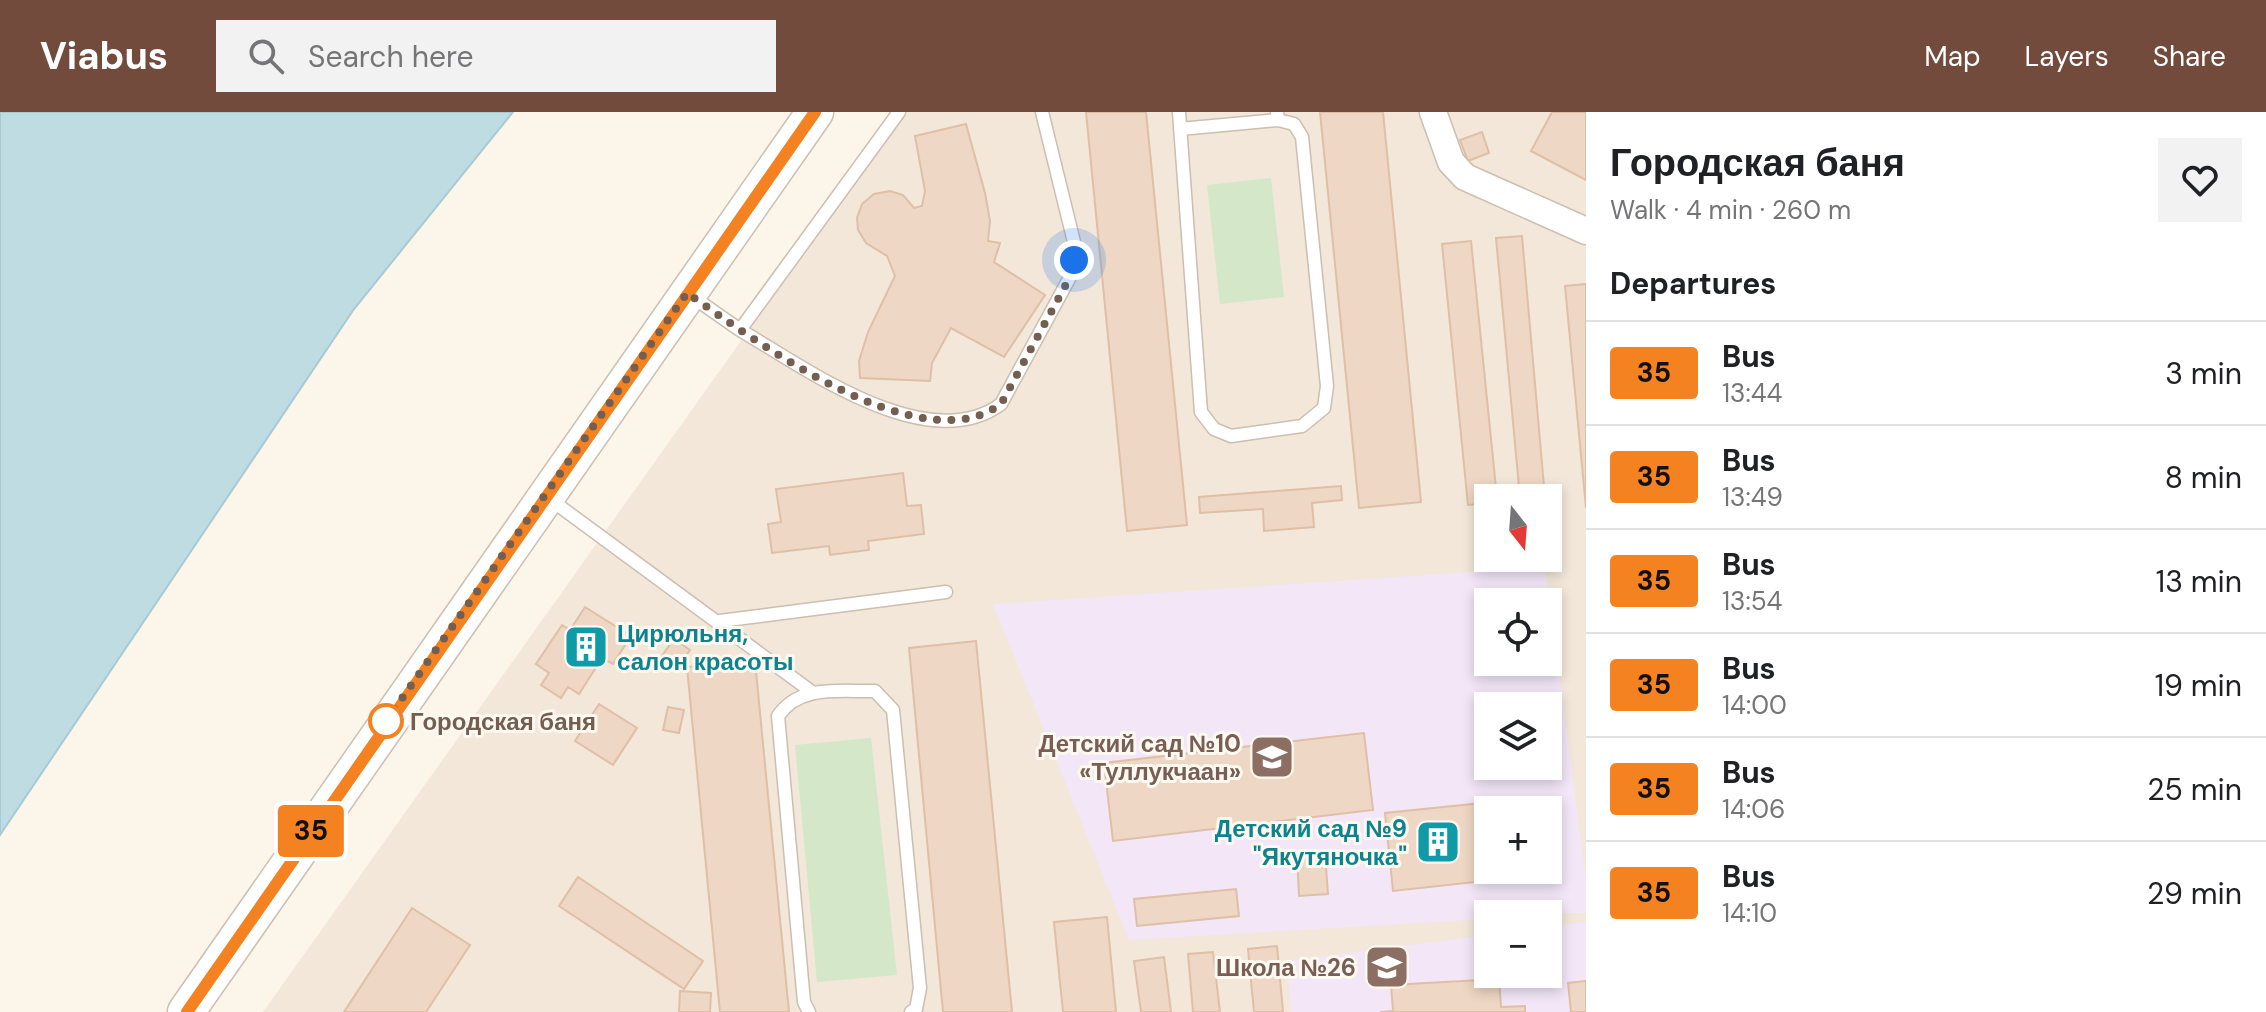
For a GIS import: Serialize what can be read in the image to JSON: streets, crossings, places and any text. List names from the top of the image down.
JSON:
{
  "places": {
    "building": ["Цирюльня, салон красоты", "Детский сад №9 \"Якутяночка\""],
    "other": ["Городская баня"],
    "school or university": ["Детский сад №10 «Туллукчаан»", "Школа №26"]
  },
  "lines": ["bus line 35"],
  "north": "bottom",
  "page": {
    "header": "Viabus",
    "search": "Search here",
    "nav": ["Map", "Layers", "Share"],
    "on_map": "35",
    "heading": [
      ["Городская баня", "Walk · 4 min · 260 m"],
      "Departures"
    ],
    "list": [
      {
        "mark": "35",
        "name": "Bus",
        "note": "13:44",
        "value": "3 min"
      },
      {
        "mark": "35",
        "name": "Bus",
        "note": "13:49",
        "value": "8 min"
      },
      {
        "mark": "35",
        "name": "Bus",
        "note": "13:54",
        "value": "13 min"
      },
      {
        "mark": "35",
        "name": "Bus",
        "note": "14:00",
        "value": "19 min"
      },
      {
        "mark": "35",
        "name": "Bus",
        "note": "14:06",
        "value": "25 min"
      },
      {
        "mark": "35",
        "name": "Bus",
        "note": "14:10",
        "value": "29 min"
      }
    ],
    "map_buttons": ["+", "−"]
  }
}
